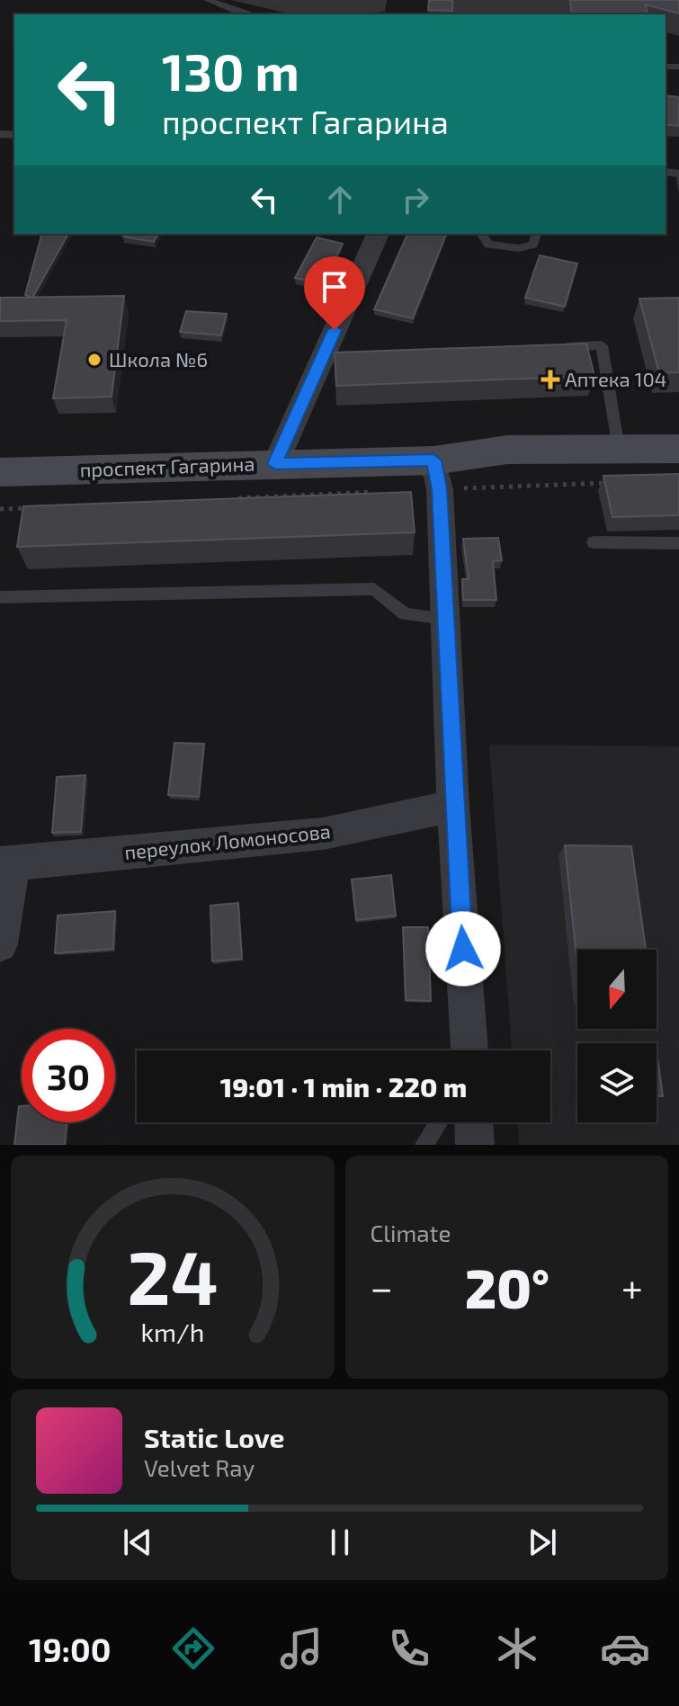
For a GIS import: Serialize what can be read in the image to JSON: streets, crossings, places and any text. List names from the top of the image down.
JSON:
{
  "streets": {
    "main road": ["проспект Гагарина"],
    "street": ["переулок Ломоносова"]
  },
  "places": {
    "other": ["Школа №6"],
    "health": ["Аптека 104"]
  },
  "north": "bottom",
  "page": {
    "turn": ["130 m", "проспект Гагарина"],
    "limit": "30",
    "trip": "19:01 · 1 min · 220 m",
    "tile": "Climate",
    "heat": ["−", "20°", "+"],
    "song": ["Static Love", "Velvet Ray"],
    "tabs": "19:00",
    "gauge": ["24", "km/h"]
  }
}
